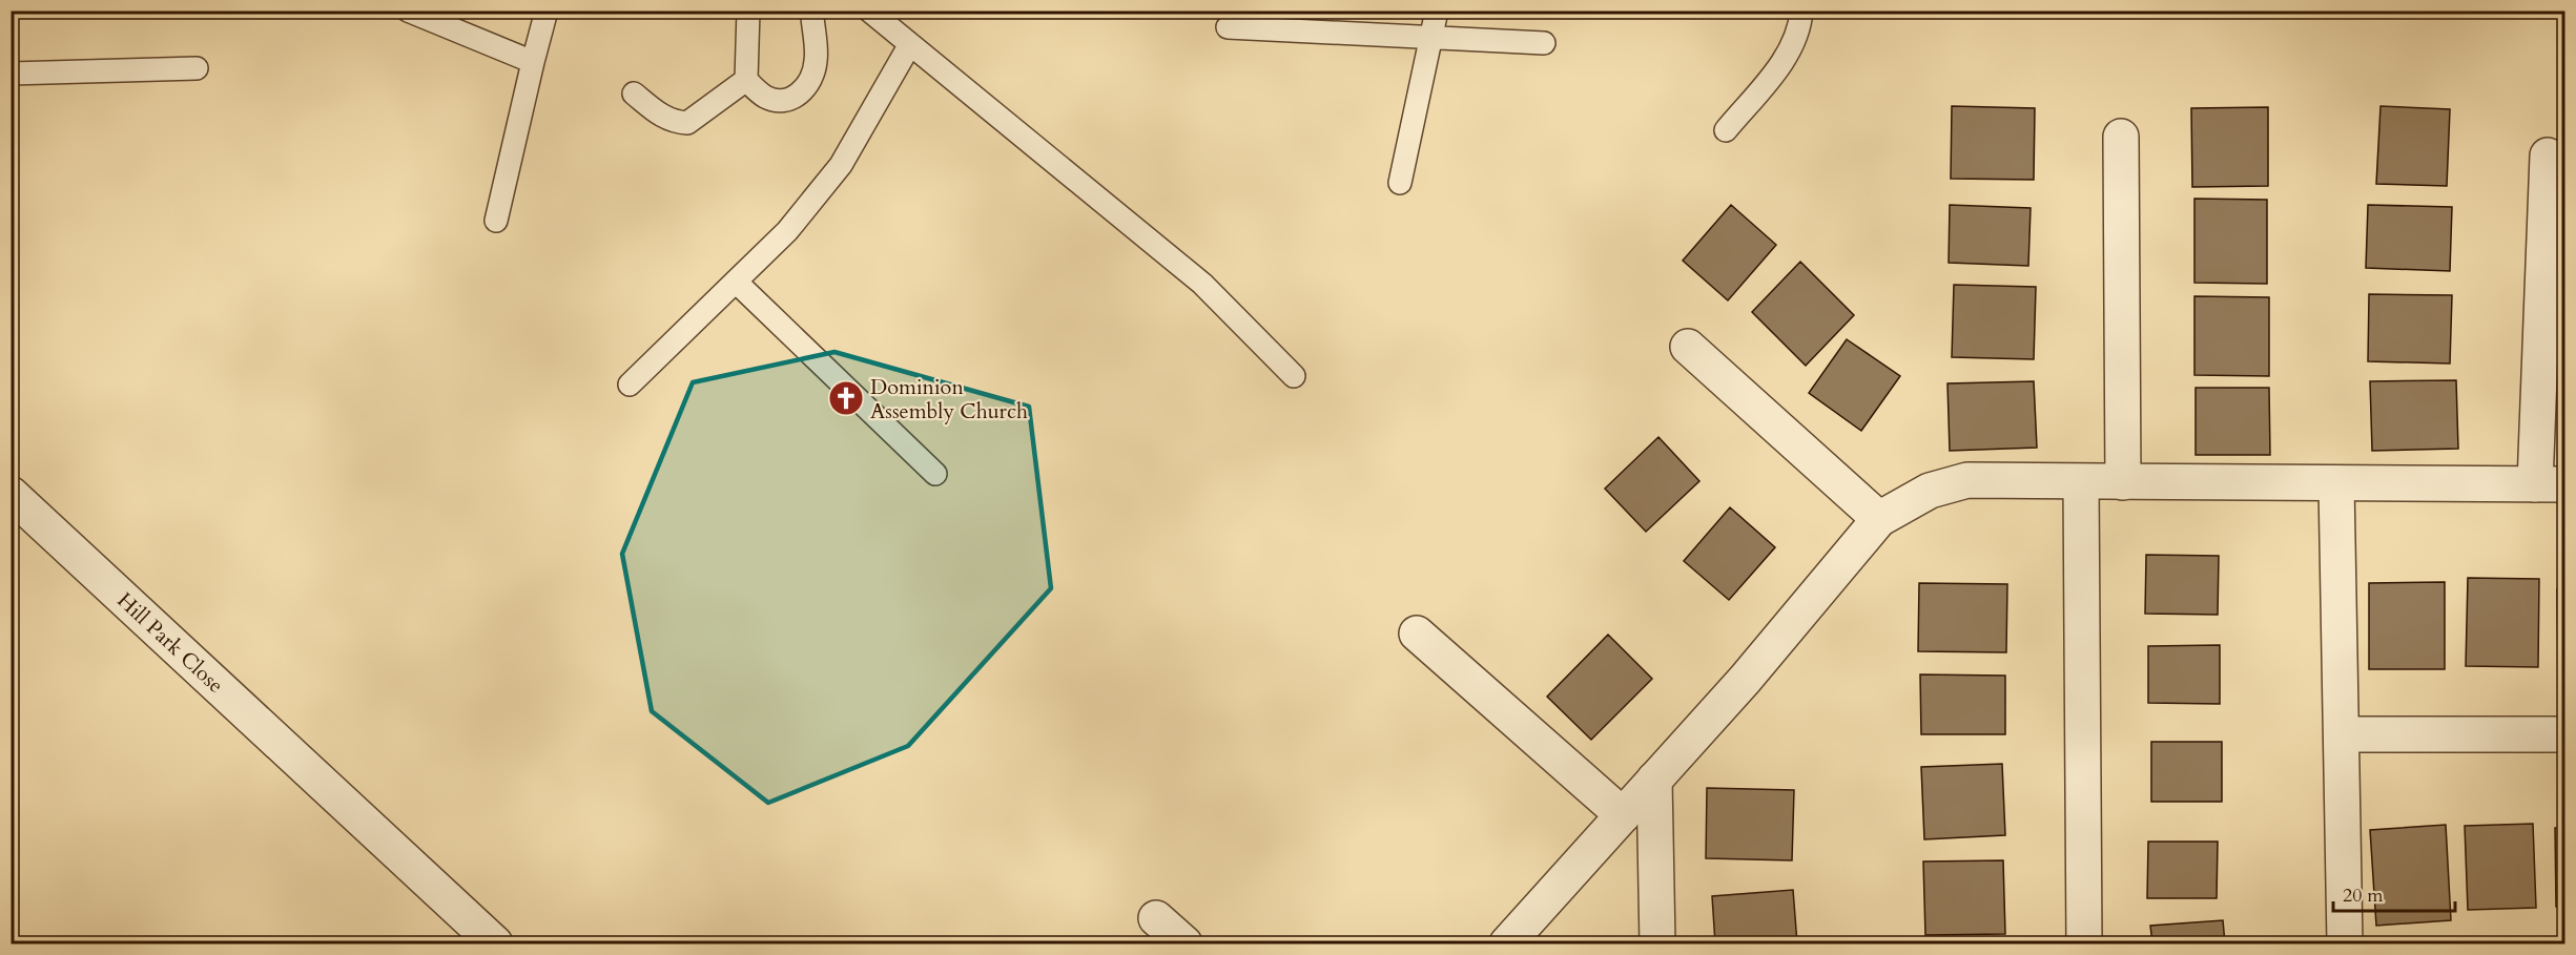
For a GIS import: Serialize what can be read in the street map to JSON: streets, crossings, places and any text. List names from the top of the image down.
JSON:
{
  "streets": {
    "street": ["Hill Park Close"]
  },
  "places": {
    "church": ["Dominion Assembly Church"]
  },
  "scale_bar": "20 m"
}
